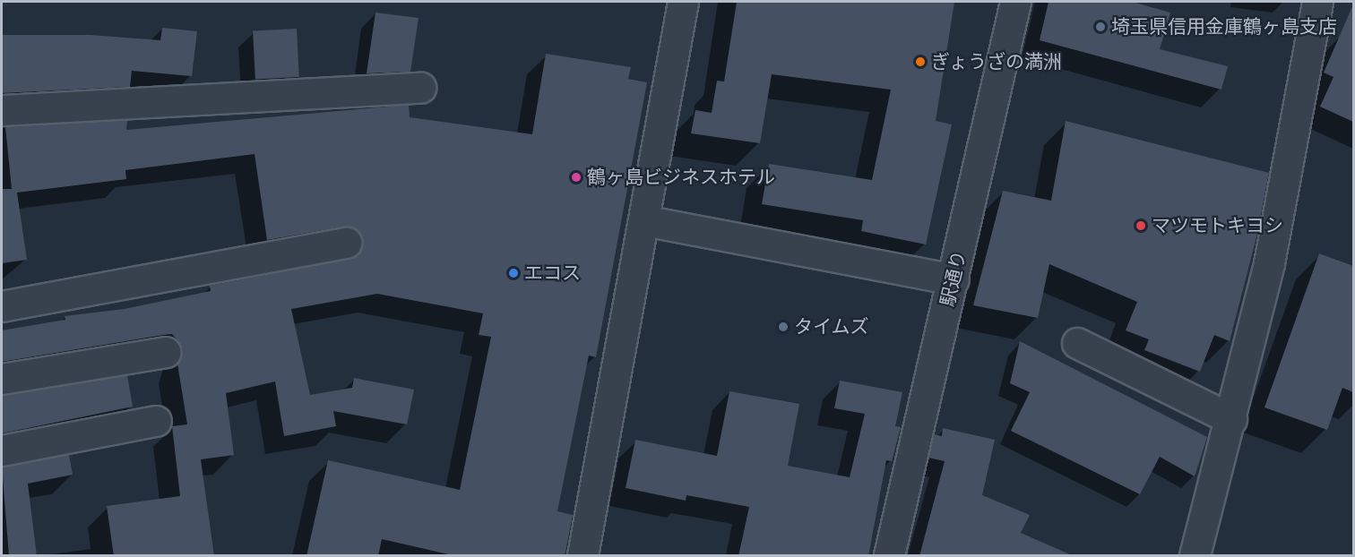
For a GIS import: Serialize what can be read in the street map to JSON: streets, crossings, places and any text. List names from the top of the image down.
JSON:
{
  "streets": {
    "street": ["駅通り"]
  },
  "places": [
    "埼玉県信用金庫鶴ヶ島支店",
    "ぎょうざの満洲",
    "鶴ヶ島ビジネスホテル",
    "マツモトキヨシ",
    "エコス",
    "タイムズ"
  ]
}
